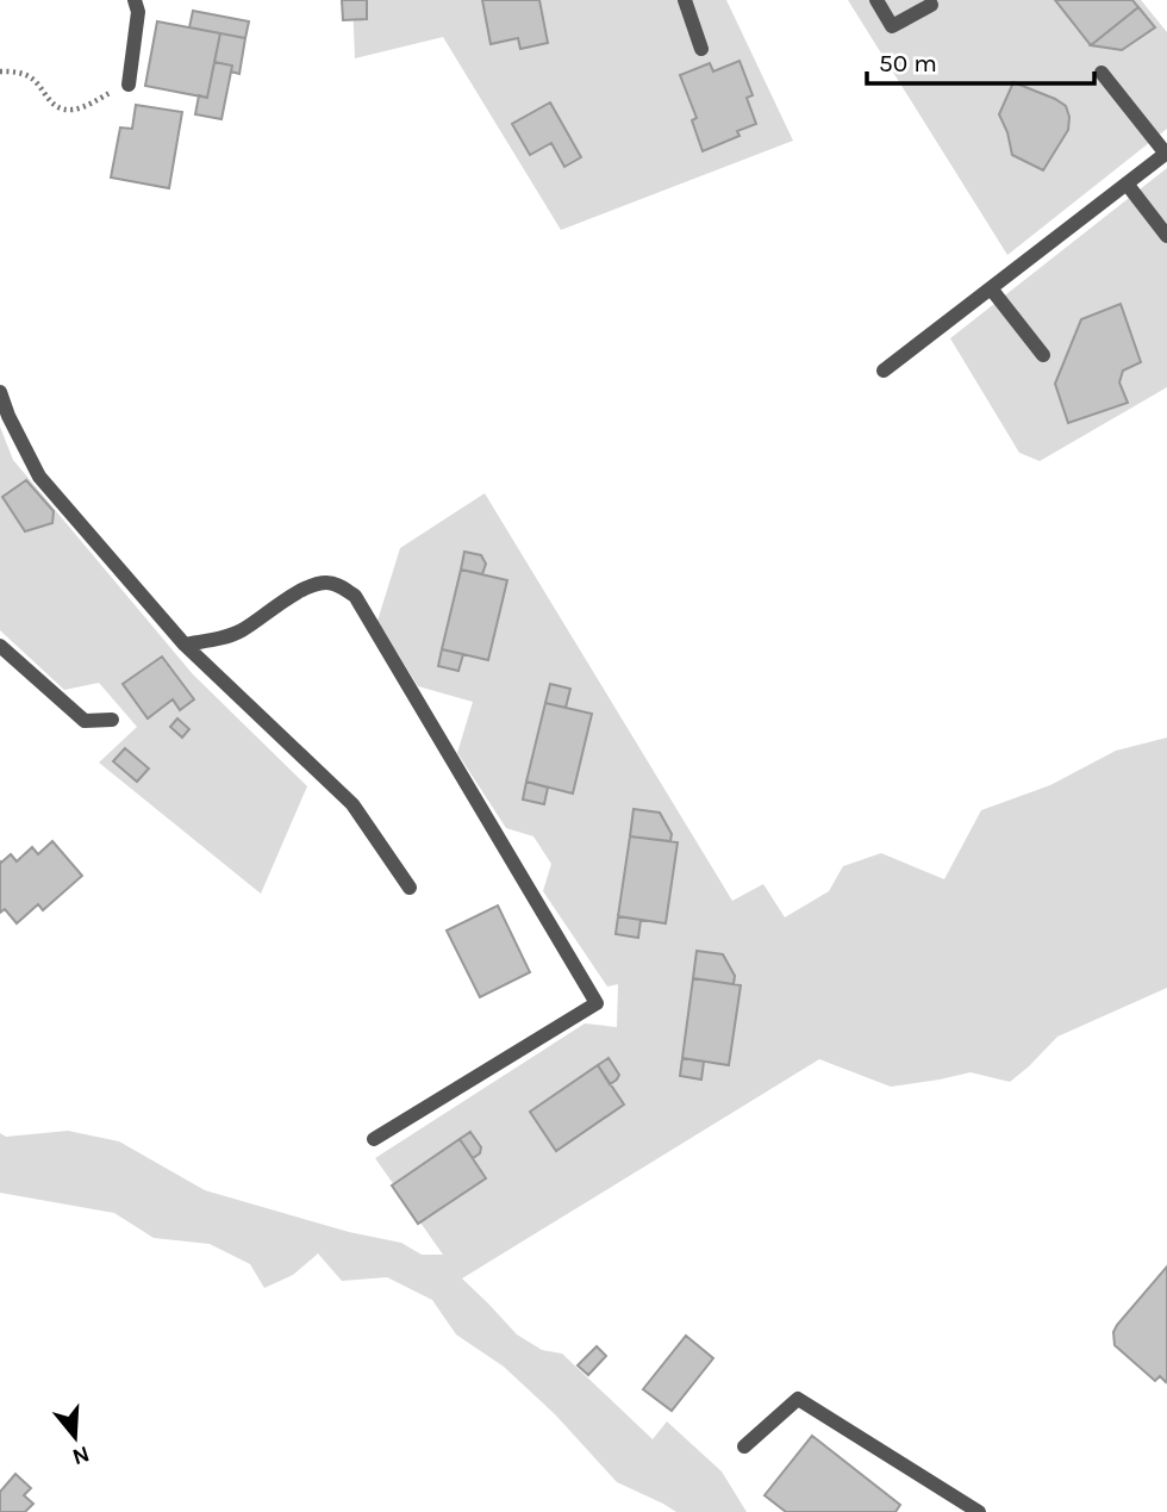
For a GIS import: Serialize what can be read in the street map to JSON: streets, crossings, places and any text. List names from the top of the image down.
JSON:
{
  "scale_bar": "50 m",
  "north": "bottom"
}
